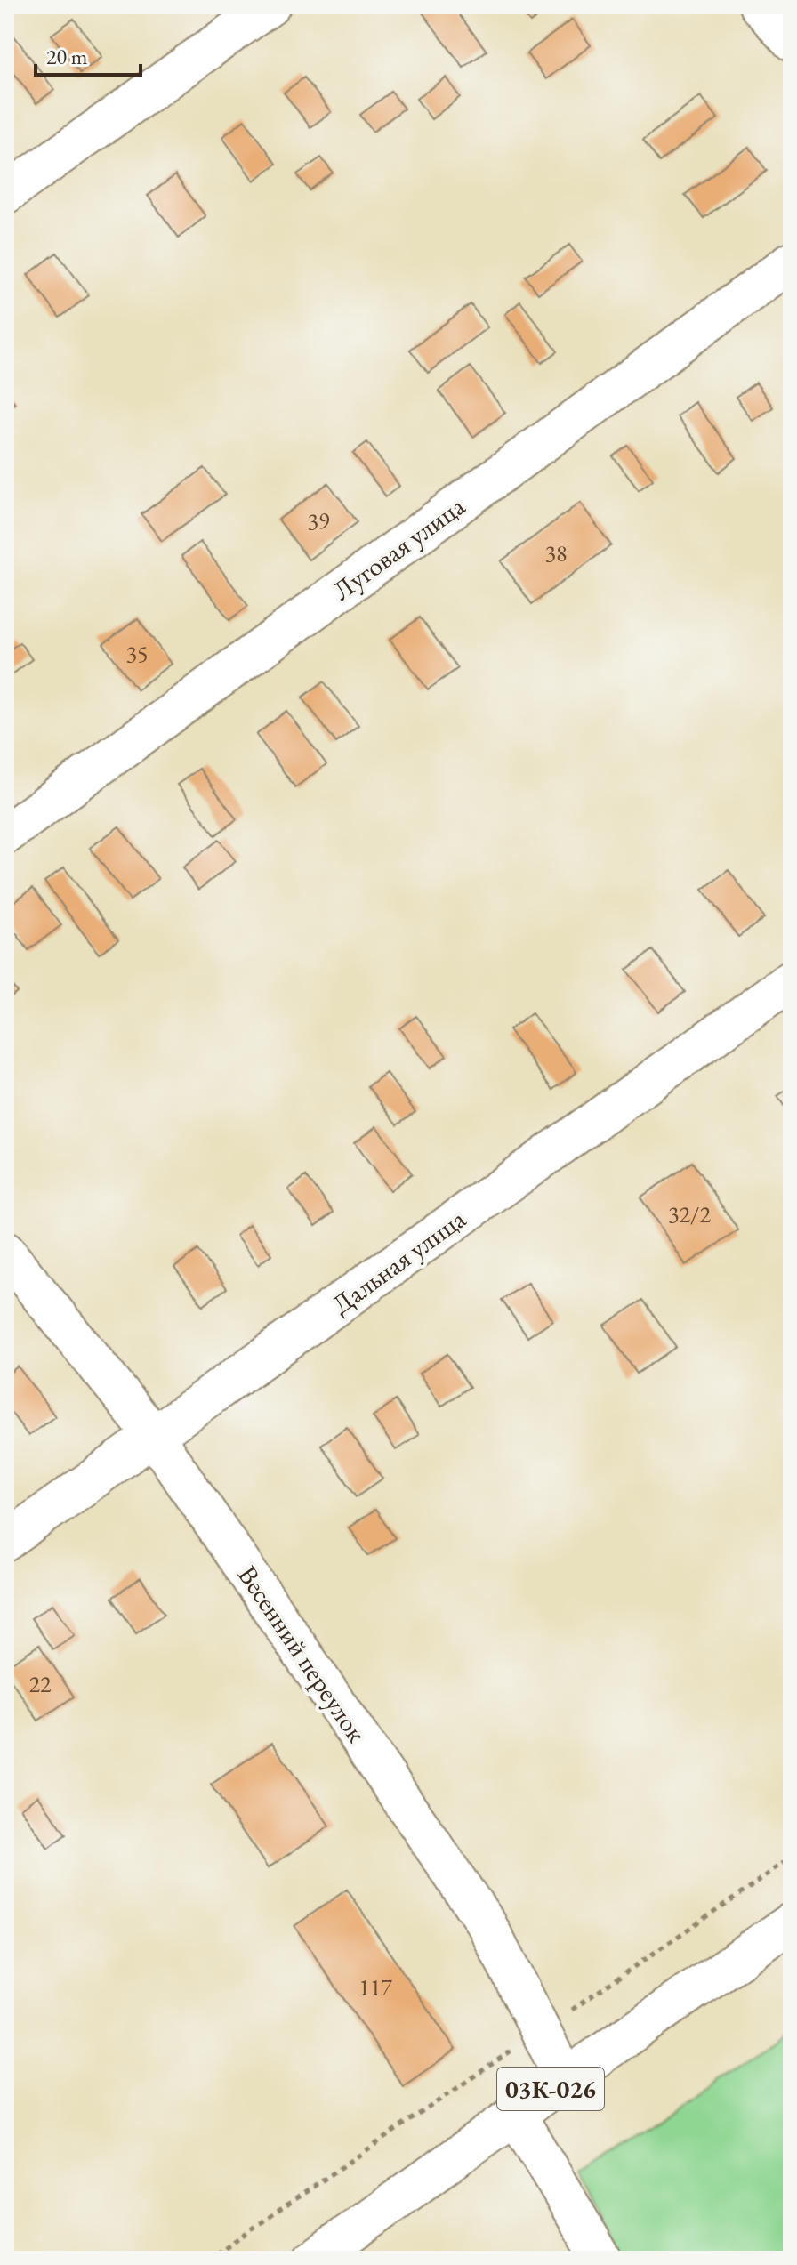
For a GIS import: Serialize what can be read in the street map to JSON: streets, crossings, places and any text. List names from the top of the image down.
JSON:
{
  "streets": {
    "street": [
      "Луговая улица",
      "Дальная улица",
      "Весенний переулок",
      "03К-026"
    ]
  },
  "crossings": [
    ["Дальная улица", "Весенний переулок"],
    ["Весенний переулок", "03К-026"]
  ],
  "house_numbers": [
    "39",
    "38",
    "35",
    "32/2",
    "22",
    "117"
  ],
  "scale_bar": "20 m"
}
